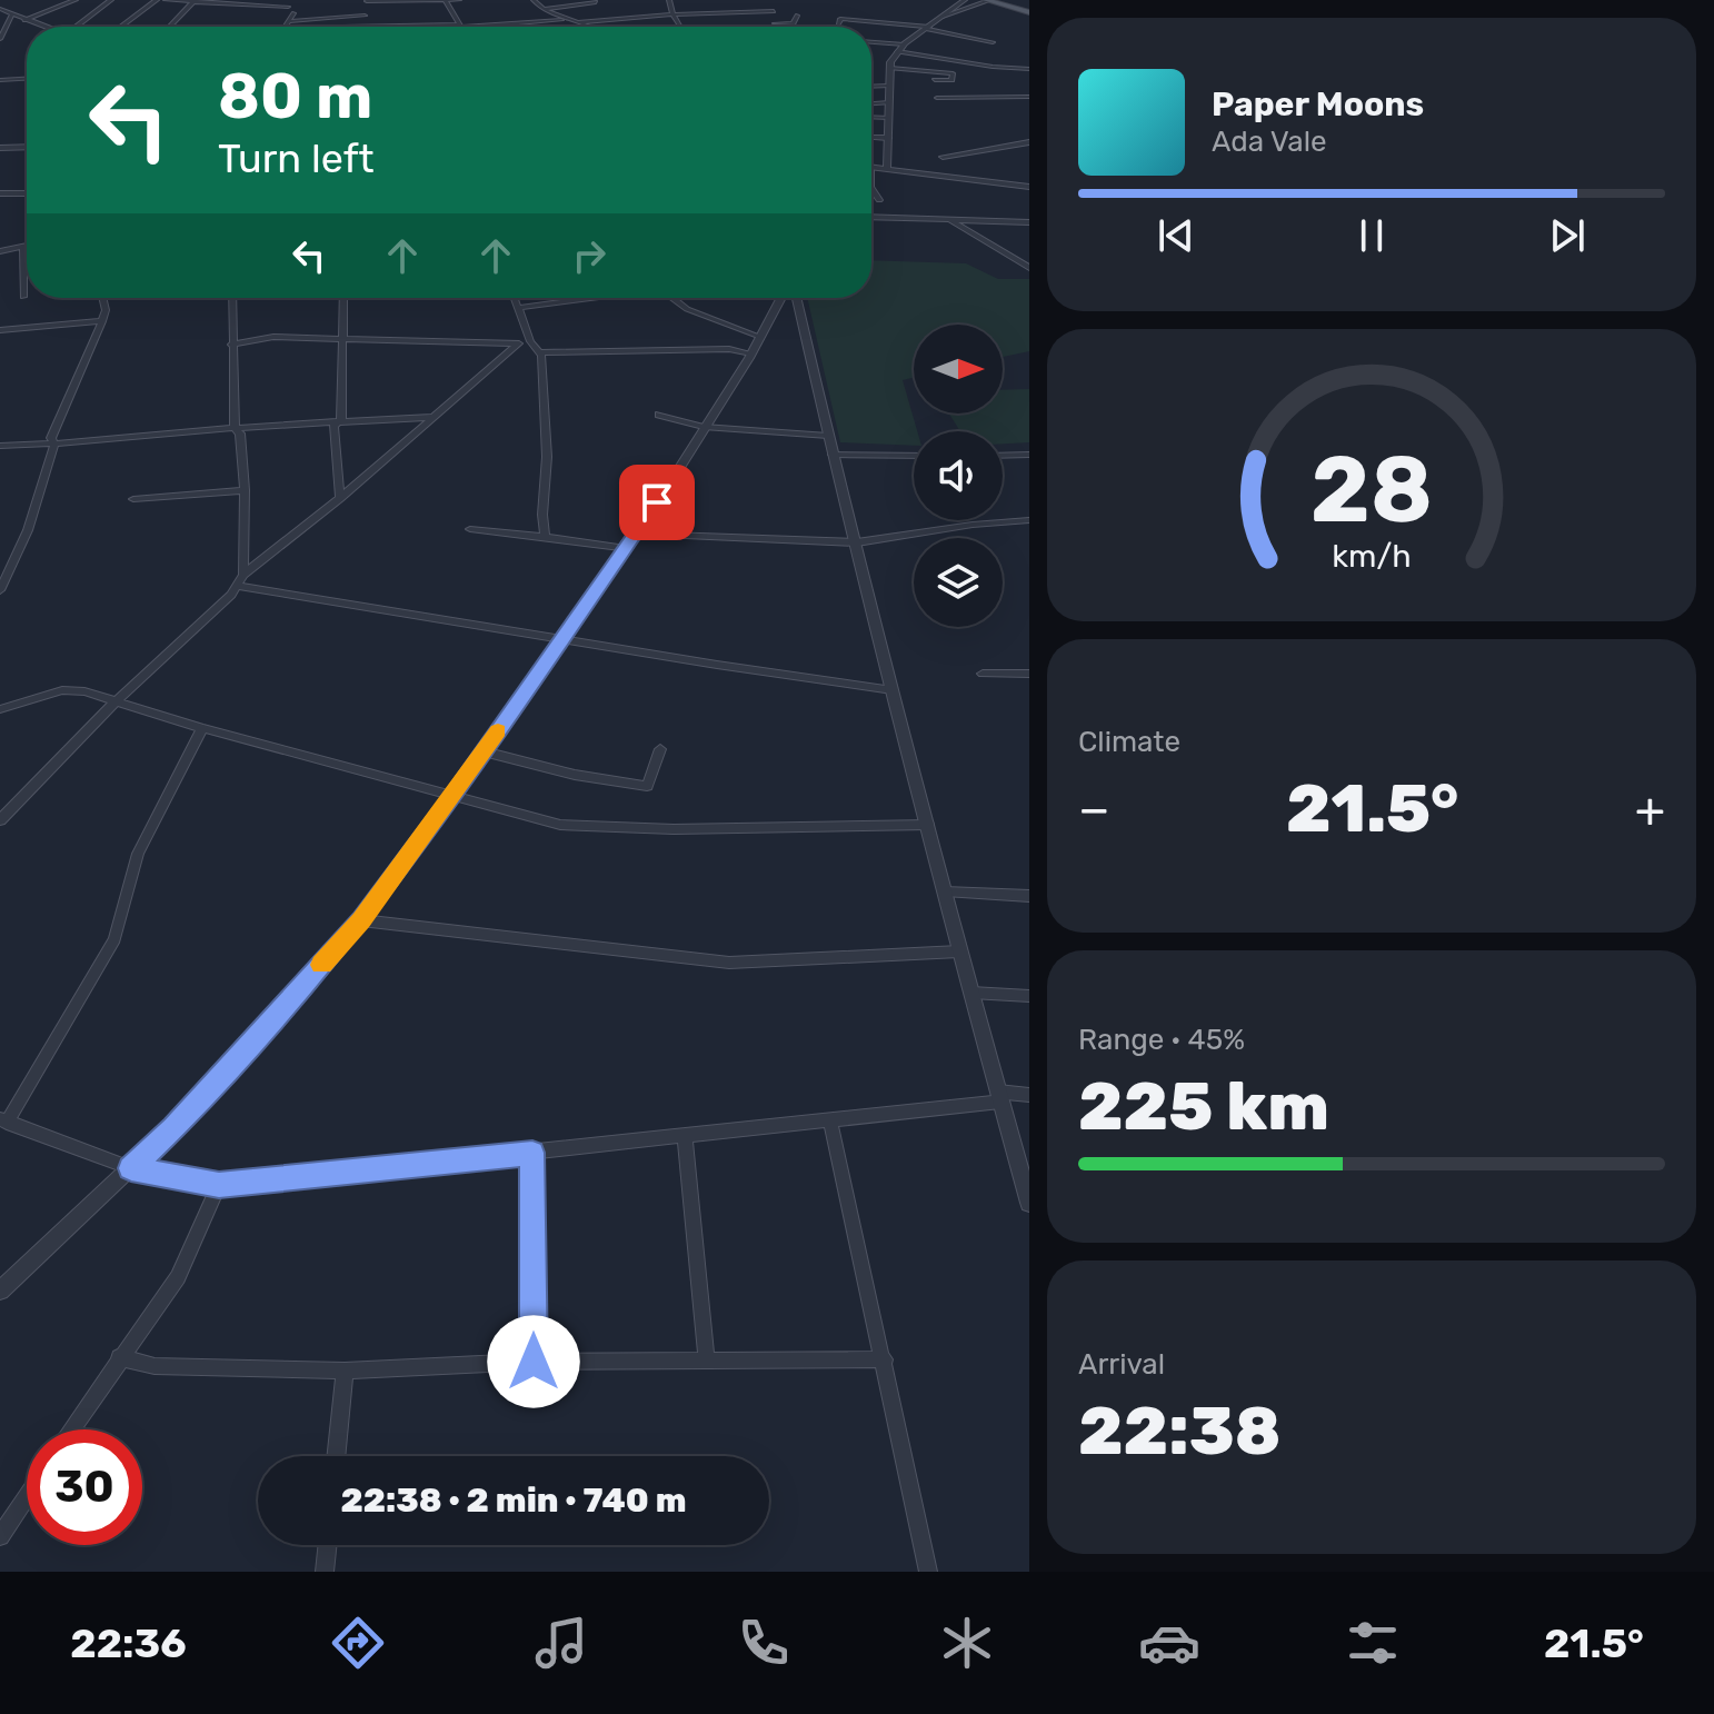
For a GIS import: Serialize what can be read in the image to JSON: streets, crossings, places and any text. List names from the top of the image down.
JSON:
{
  "north": "right",
  "page": {
    "turn": ["80 m", "Turn left"],
    "song": ["Paper Moons", "Ada Vale"],
    "tile": [
      "Climate",
      ["Range · 45%", "225 km"],
      ["Arrival", "22:38"]
    ],
    "heat": ["−", "21.5°", "+"],
    "limit": "30",
    "trip": "22:38 · 2 min · 740 m",
    "tabs": ["22:36", "21.5°"],
    "gauge": ["28", "km/h"]
  }
}
